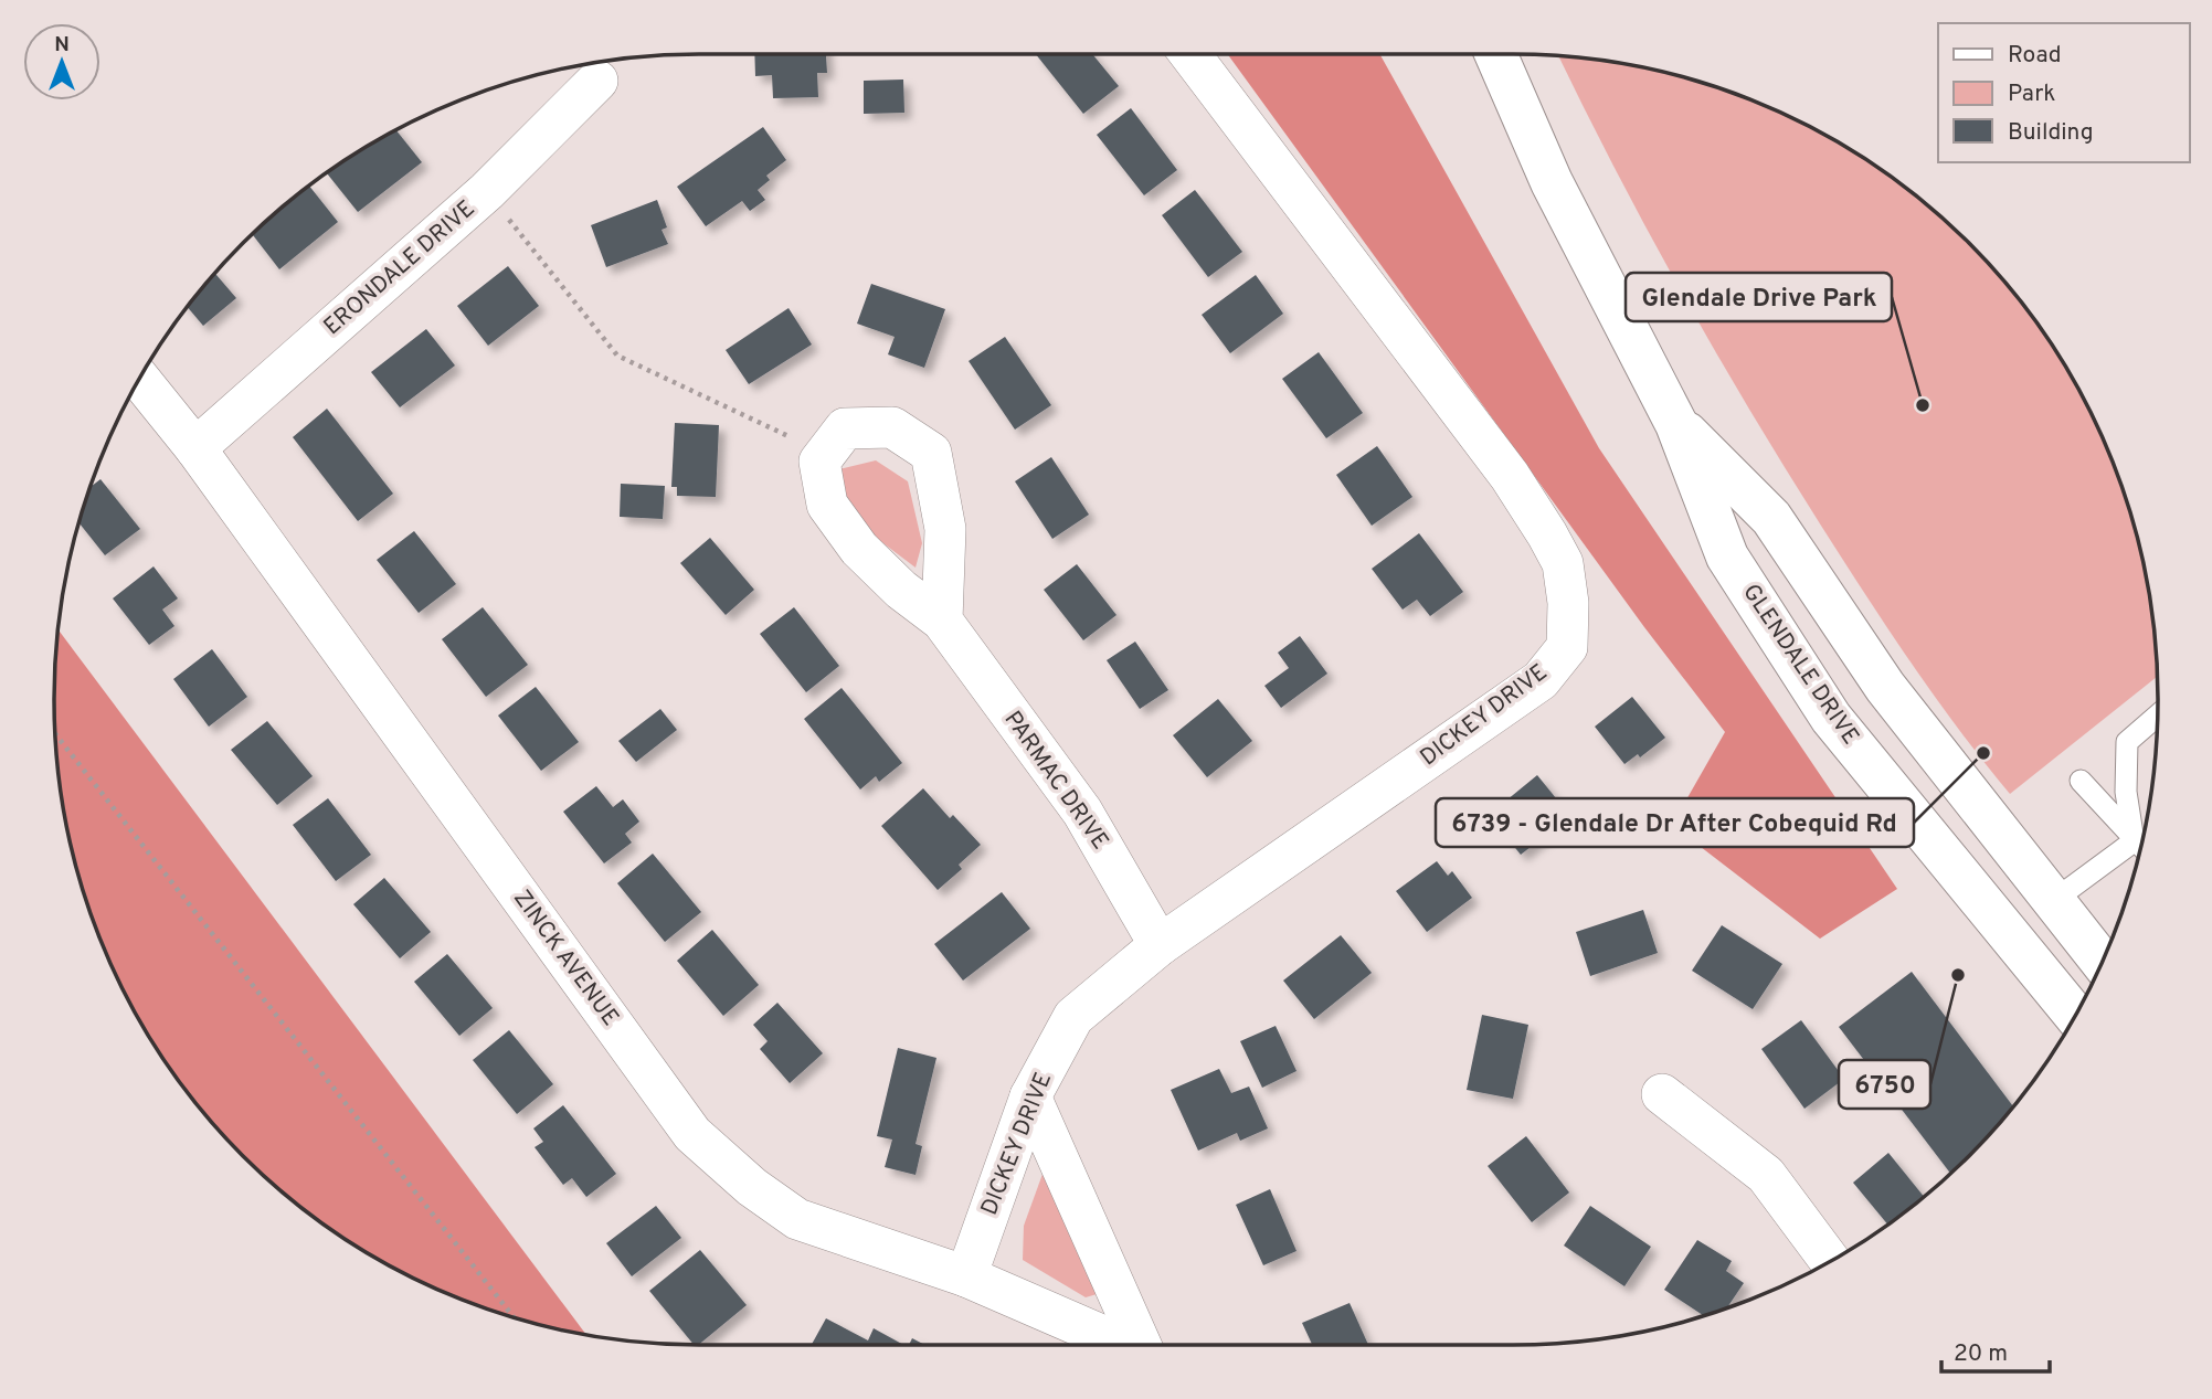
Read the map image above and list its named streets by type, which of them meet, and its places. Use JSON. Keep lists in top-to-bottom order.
{
  "streets": {
    "main road": ["GLENDALE DRIVE"],
    "street": [
      "ERONDALE DRIVE",
      "DICKEY DRIVE",
      "PARMAC DRIVE",
      "ZINCK AVENUE"
    ]
  },
  "crossings": [
    ["ERONDALE DRIVE", "ZINCK AVENUE"],
    ["DICKEY DRIVE", "PARMAC DRIVE"],
    ["DICKEY DRIVE", "ZINCK AVENUE"]
  ],
  "places": ["Glendale Drive Park", "6739 - Glendale Dr After Cobequid Rd", "6750"],
  "legend": ["Road", "Park", "Building"],
  "scale_bar": "20 m",
  "north": "top"
}
